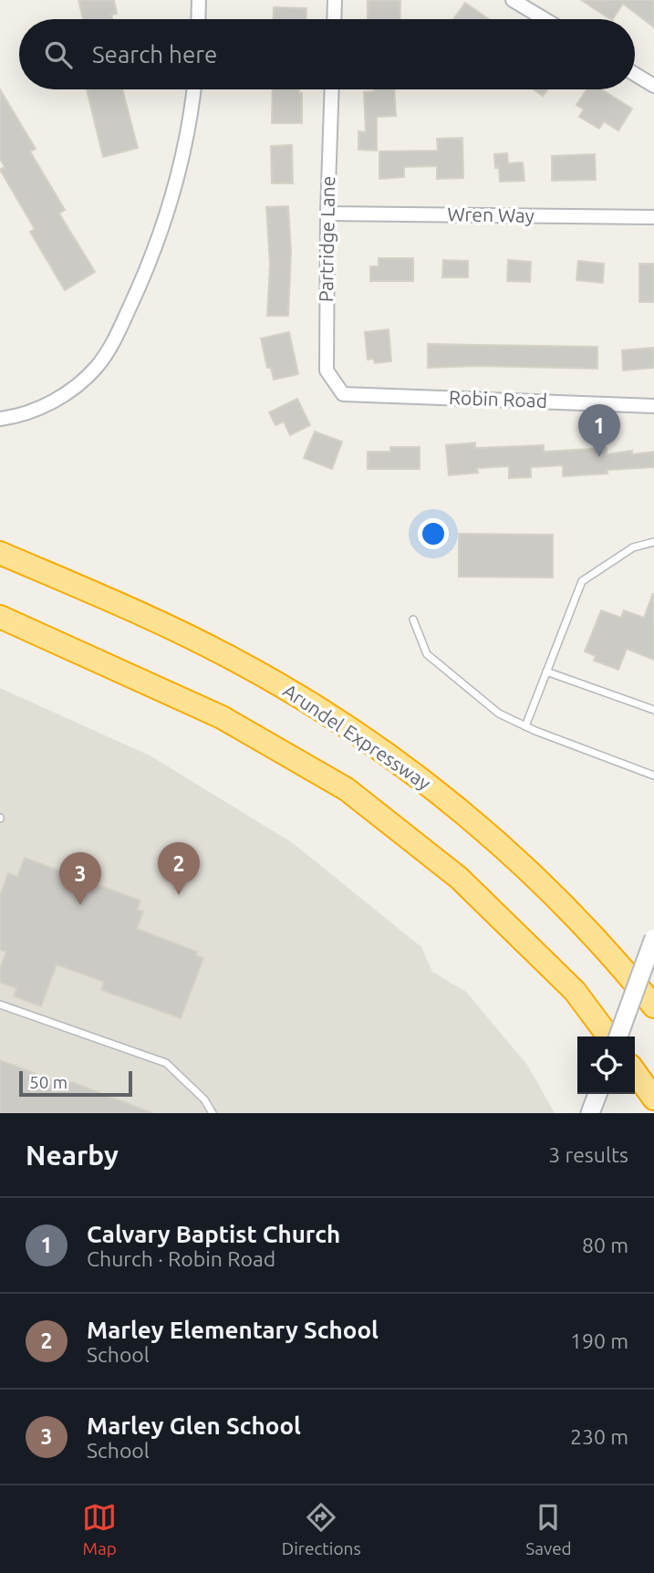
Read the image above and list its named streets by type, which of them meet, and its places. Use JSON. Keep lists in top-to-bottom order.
{
  "streets": {
    "highway": ["Arundel Expressway"],
    "street": ["Wren Way", "Partridge Lane", "Robin Road"]
  },
  "crossings": [
    ["Wren Way", "Partridge Lane"],
    ["Partridge Lane", "Robin Road"]
  ],
  "scale_bar": "50 m",
  "page": {
    "search": "Search here",
    "pins": ["1", "2", "3"],
    "scale": "50 m",
    "heading": ["Nearby", "3 results"],
    "list": [
      {
        "mark": "1",
        "name": "Calvary Baptist Church",
        "note": "Church · Robin Road",
        "value": "80 m"
      },
      {
        "mark": "2",
        "name": "Marley Elementary School",
        "note": "School",
        "value": "190 m"
      },
      {
        "mark": "3",
        "name": "Marley Glen School",
        "note": "School",
        "value": "230 m"
      }
    ],
    "nav": ["Map", "Directions", "Saved"]
  }
}
